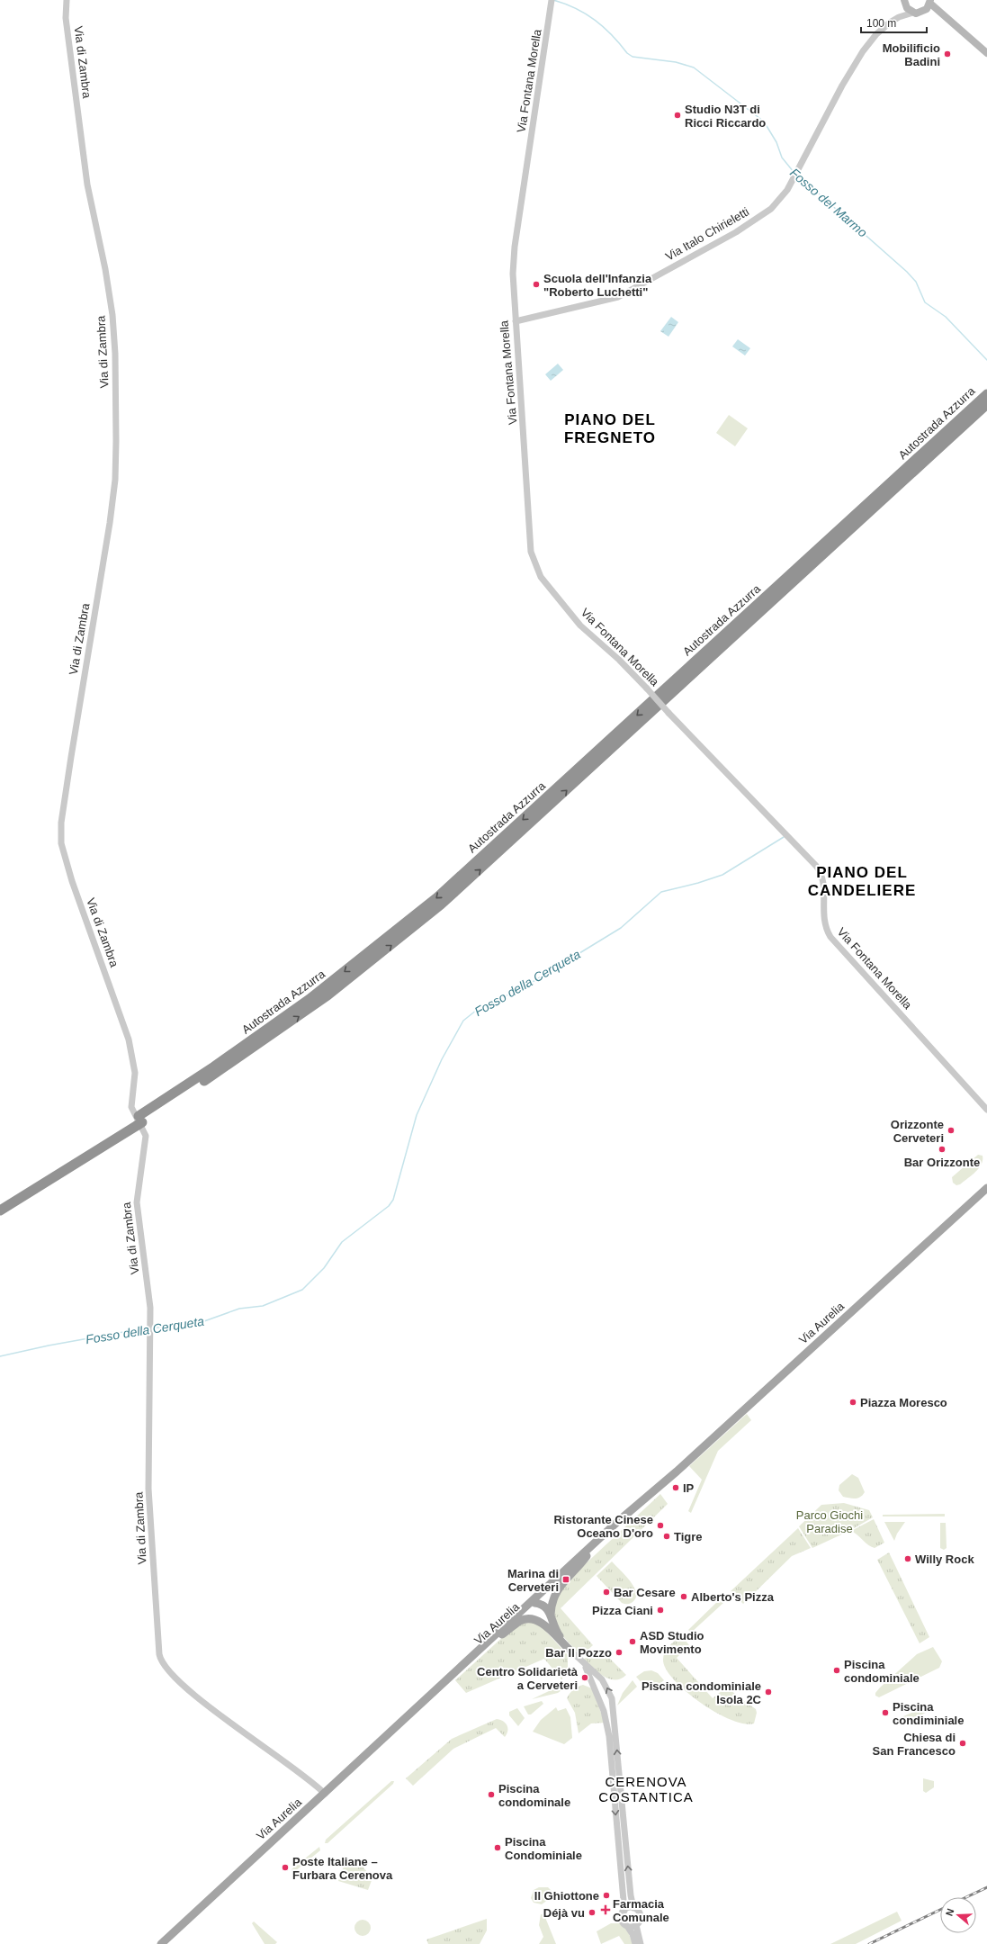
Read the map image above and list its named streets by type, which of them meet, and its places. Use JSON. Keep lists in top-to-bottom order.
{
  "streets": {
    "highway": ["Autostrada Azzurra"],
    "main road": ["Via Aurelia"],
    "street": ["Via di Zambra", "Via Fontana Morella", "Via Italo Chirieletti"]
  },
  "crossings": [
    ["Via di Zambra", "Via Aurelia"],
    ["Via Fontana Morella", "Via Italo Chirieletti"]
  ],
  "districts": ["PIANO DEL FREGNETO", "PIANO DEL CANDELIERE", "CERENOVA COSTANTICA"],
  "water": ["Fosso del Marmo", "Fosso della Cerqueta"],
  "parks": ["Parco Giochi Paradise"],
  "places": {
    "other": [
      "Mobilificio Badini",
      "Studio N3T di Ricci Riccardo",
      "Scuola dell'Infanzia \"Roberto Luchetti\"",
      "Orizzonte Cerveteri",
      "Bar Orizzonte",
      "Piazza Moresco",
      "IP",
      "Ristorante Cinese Oceano D'oro",
      "Tigre",
      "Willy Rock",
      "Bar Cesare",
      "Alberto's Pizza",
      "Pizza Ciani",
      "ASD Studio Movimento",
      "Bar Il Pozzo",
      "Piscina condominiale",
      "Centro Solidarietà a Cerveteri",
      "Piscina condominiale Isola 2C",
      "Piscina condiminiale",
      "Chiesa di San Francesco",
      "Piscina condominale",
      "Piscina Condominiale",
      "Poste Italiane – Furbara Cerenova",
      "Il Ghiottone",
      "Déjà vu"
    ],
    "transit": ["Marina di Cerveteri"],
    "health": ["Farmacia Comunale"]
  },
  "scale_bar": "100 m",
  "north": "left"
}
